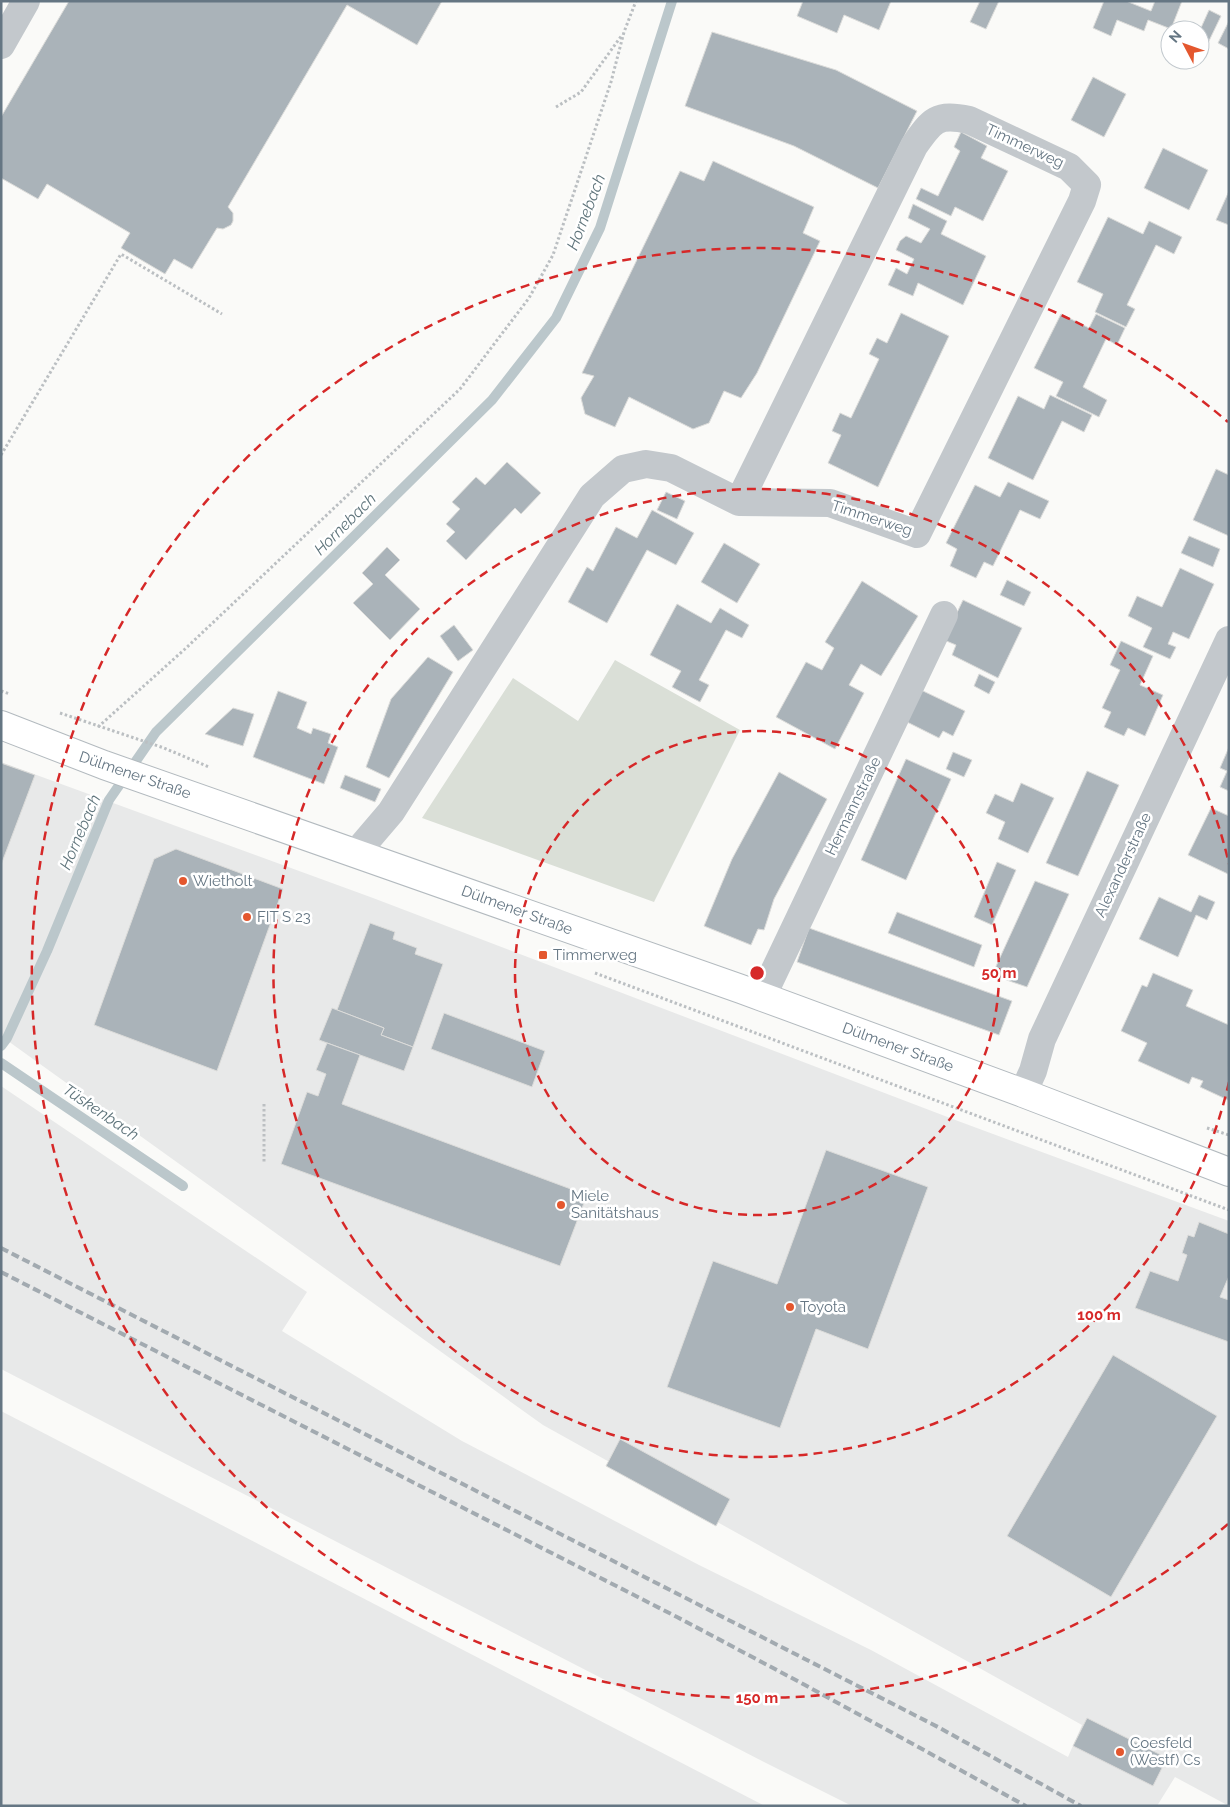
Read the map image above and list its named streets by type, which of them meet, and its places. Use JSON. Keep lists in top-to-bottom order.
{
  "streets": {
    "street": [
      "Timmerweg",
      "Dülmener Straße",
      "Hermannstraße",
      "Alexanderstraße"
    ]
  },
  "crossings": [
    ["Timmerweg", "Dülmener Straße"],
    ["Dülmener Straße", "Hermannstraße"],
    ["Dülmener Straße", "Alexanderstraße"]
  ],
  "water": ["Hornebach", "Tüskenbach"],
  "places": {
    "other": [
      "Wietholt",
      "FIT S 23",
      "Miele Sanitätshaus",
      "Toyota",
      "Coesfeld (Westf) Cs"
    ],
    "transit": ["Timmerweg"]
  },
  "north": "top left",
  "rings": ["50 m", "100 m", "150 m"]
}
